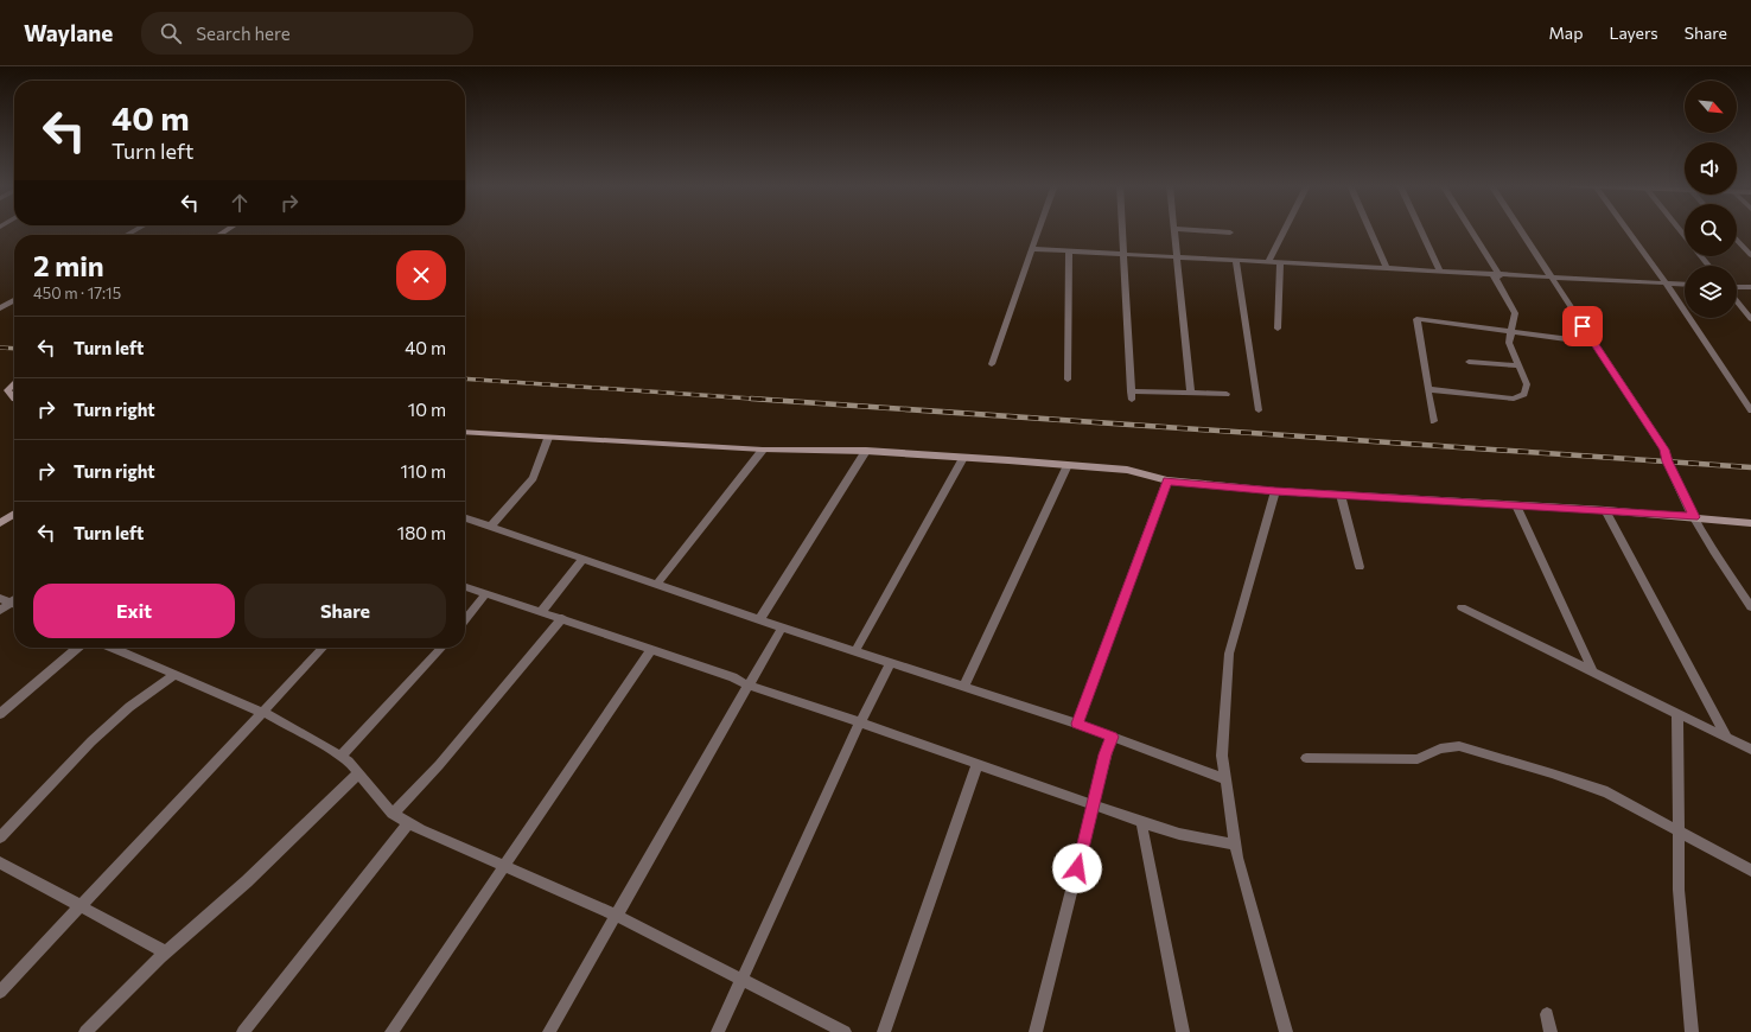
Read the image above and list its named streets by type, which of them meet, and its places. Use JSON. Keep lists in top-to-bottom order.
{
  "north": "bottom right",
  "page": {
    "header": "Waylane",
    "search": "Search here",
    "nav": ["Map", "Layers", "Share"],
    "turn": ["40 m", "Turn left"],
    "heading": ["2 min", "450 m · 17:15"],
    "list": [
      {
        "name": "Turn left",
        "value": "40 m"
      },
      {
        "name": "Turn right",
        "value": "10 m"
      },
      {
        "name": "Turn right",
        "value": "110 m"
      },
      {
        "name": "Turn left",
        "value": "180 m"
      }
    ],
    "buttons": ["Exit", "Share"]
  }
}
